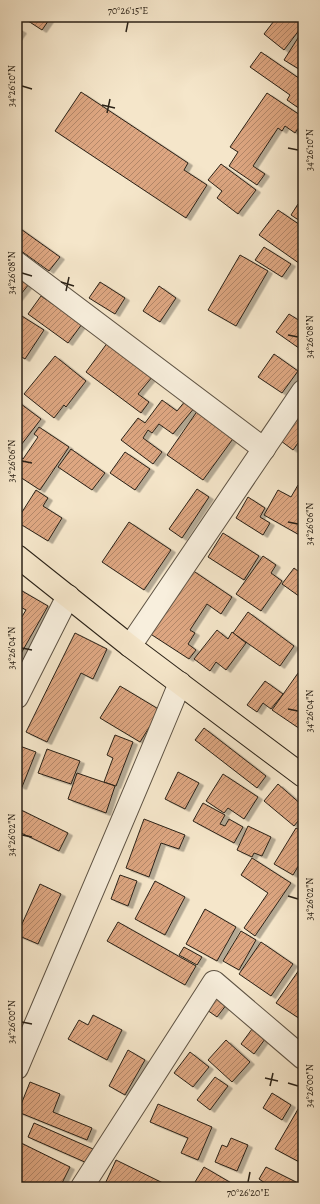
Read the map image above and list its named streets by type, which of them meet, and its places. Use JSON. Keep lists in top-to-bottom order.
{
  "coordinates": [
    "70°26'15\"E",
    "34°26'10\"N",
    "34°26'08\"N",
    "34°26'06\"N",
    "34°26'04\"N",
    "34°26'02\"N",
    "34°26'00\"N",
    "70°26'20\"E"
  ]
}
